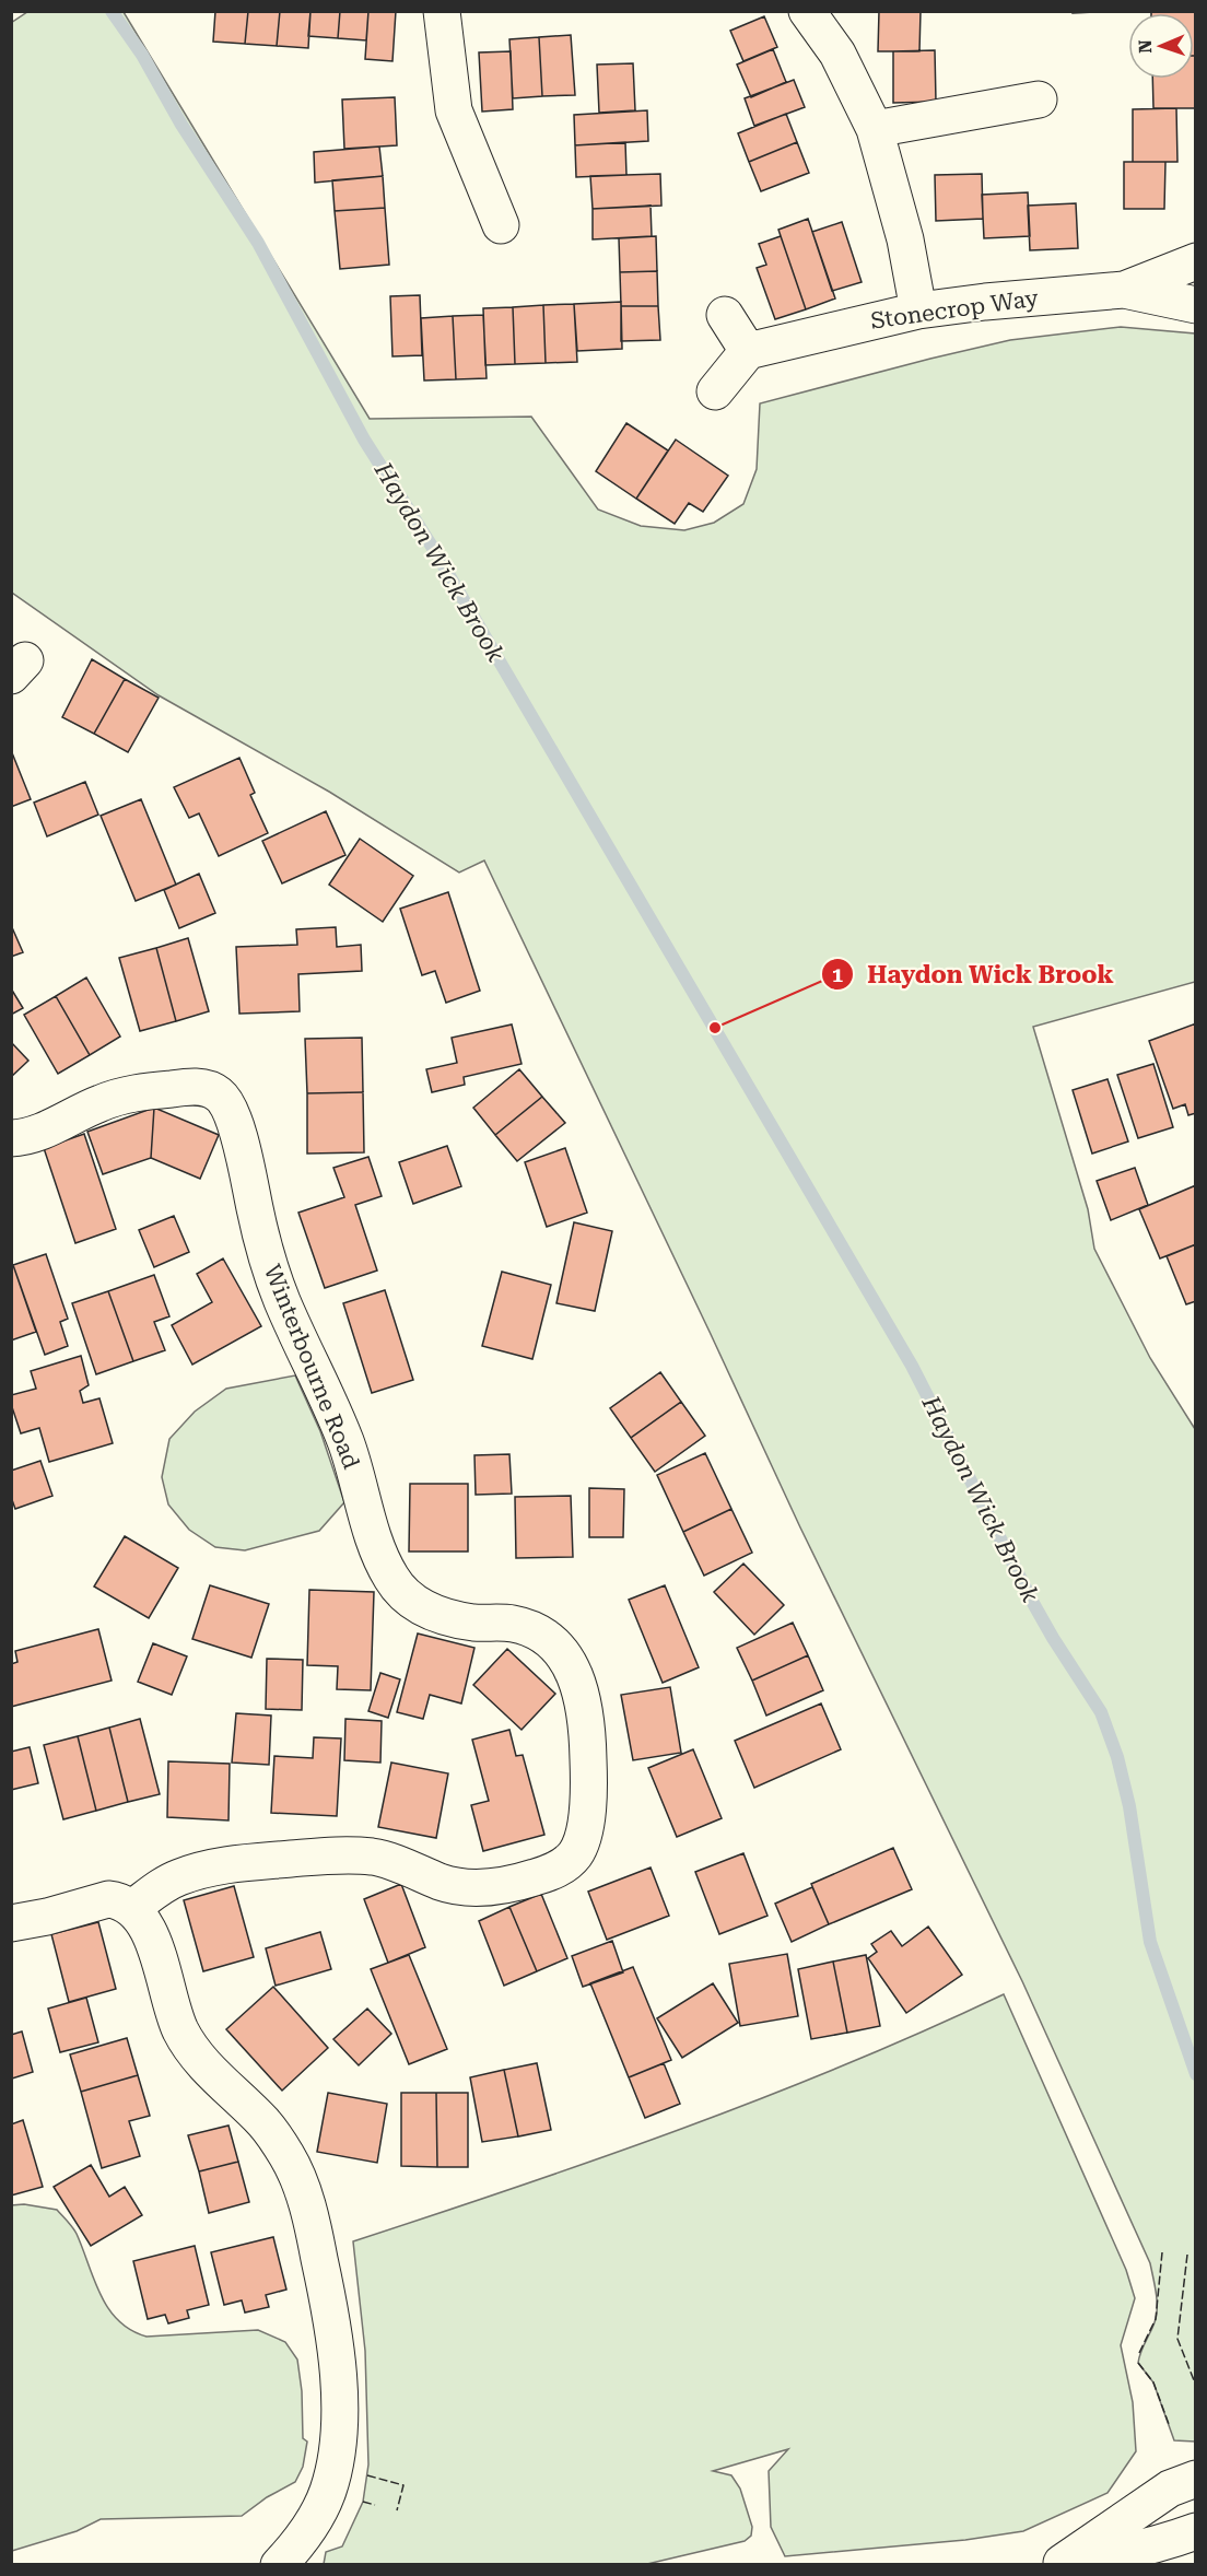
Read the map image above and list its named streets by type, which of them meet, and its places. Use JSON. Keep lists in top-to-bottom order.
{
  "streets": {
    "street": ["Stonecrop Way", "Winterbourne Road"]
  },
  "water": ["Haydon Wick Brook"],
  "places": ["Haydon Wick Brook"],
  "north": "left"
}
